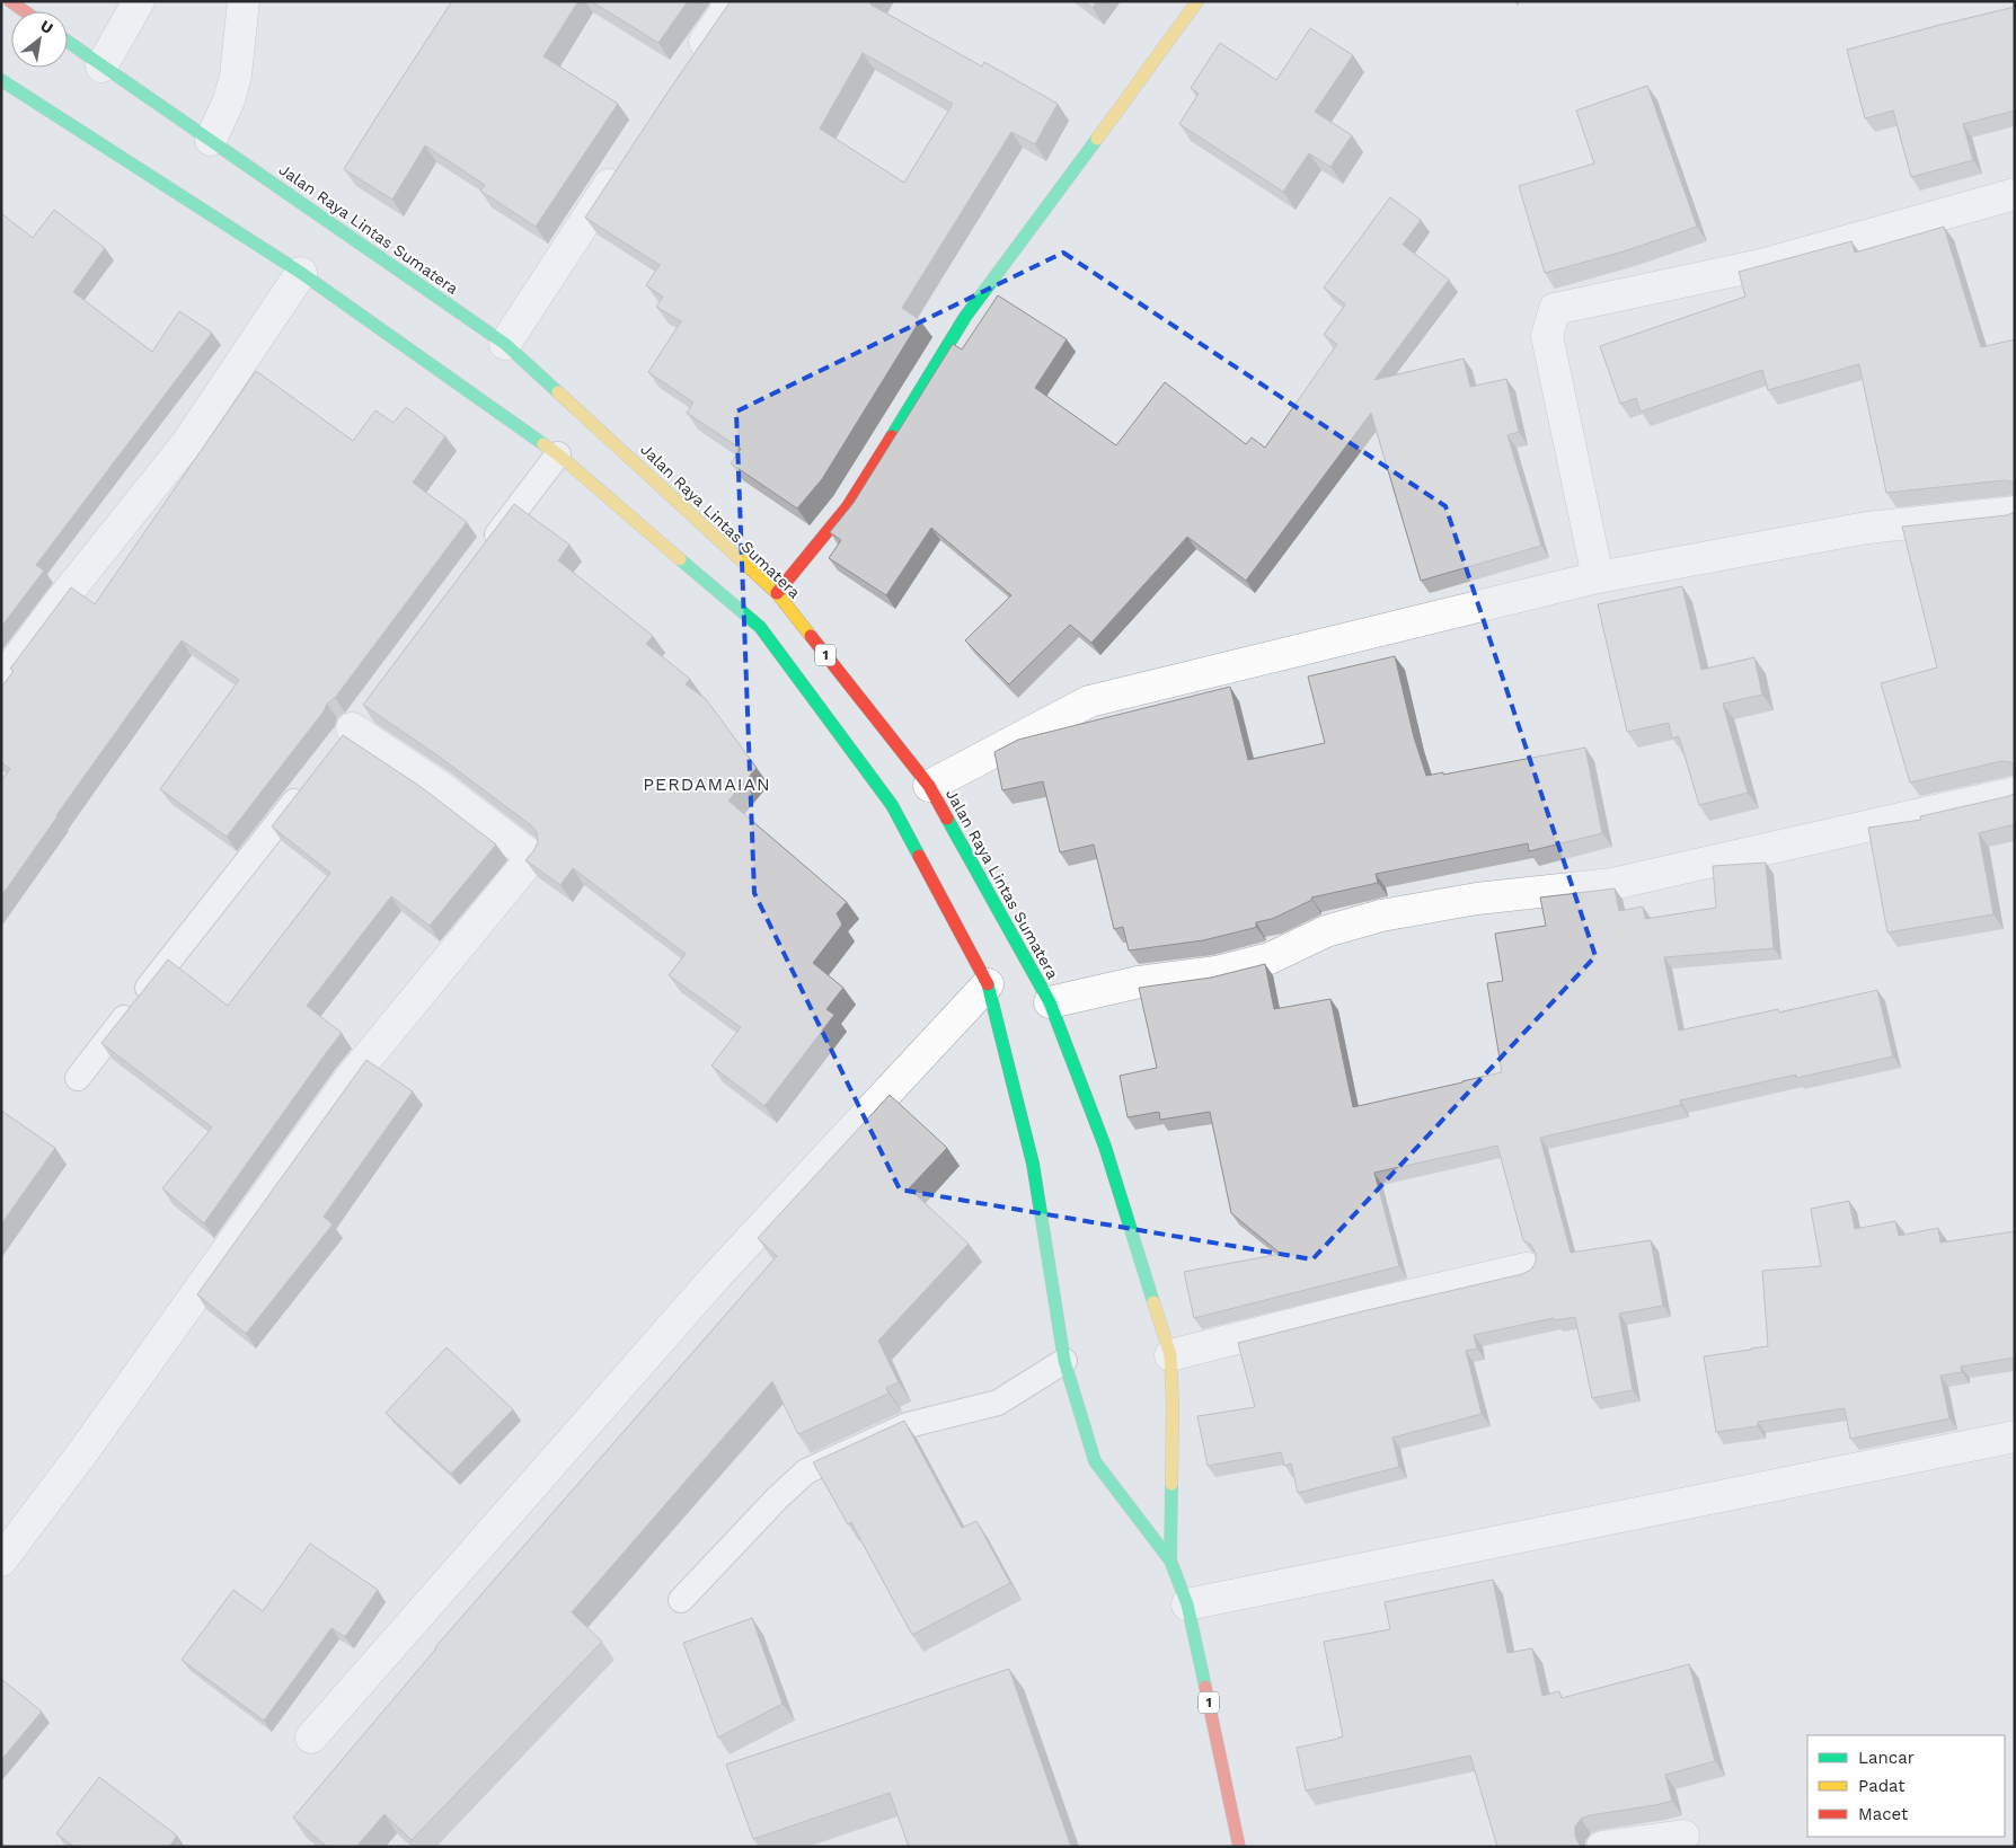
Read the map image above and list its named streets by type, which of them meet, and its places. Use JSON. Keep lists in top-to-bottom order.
{
  "streets": {
    "main road": ["Jalan Raya Lintas Sumatera", "1"]
  },
  "districts": ["PERDAMAIAN"],
  "legend": ["Lancar", "Padat", "Macet"],
  "north": "top right"
}
